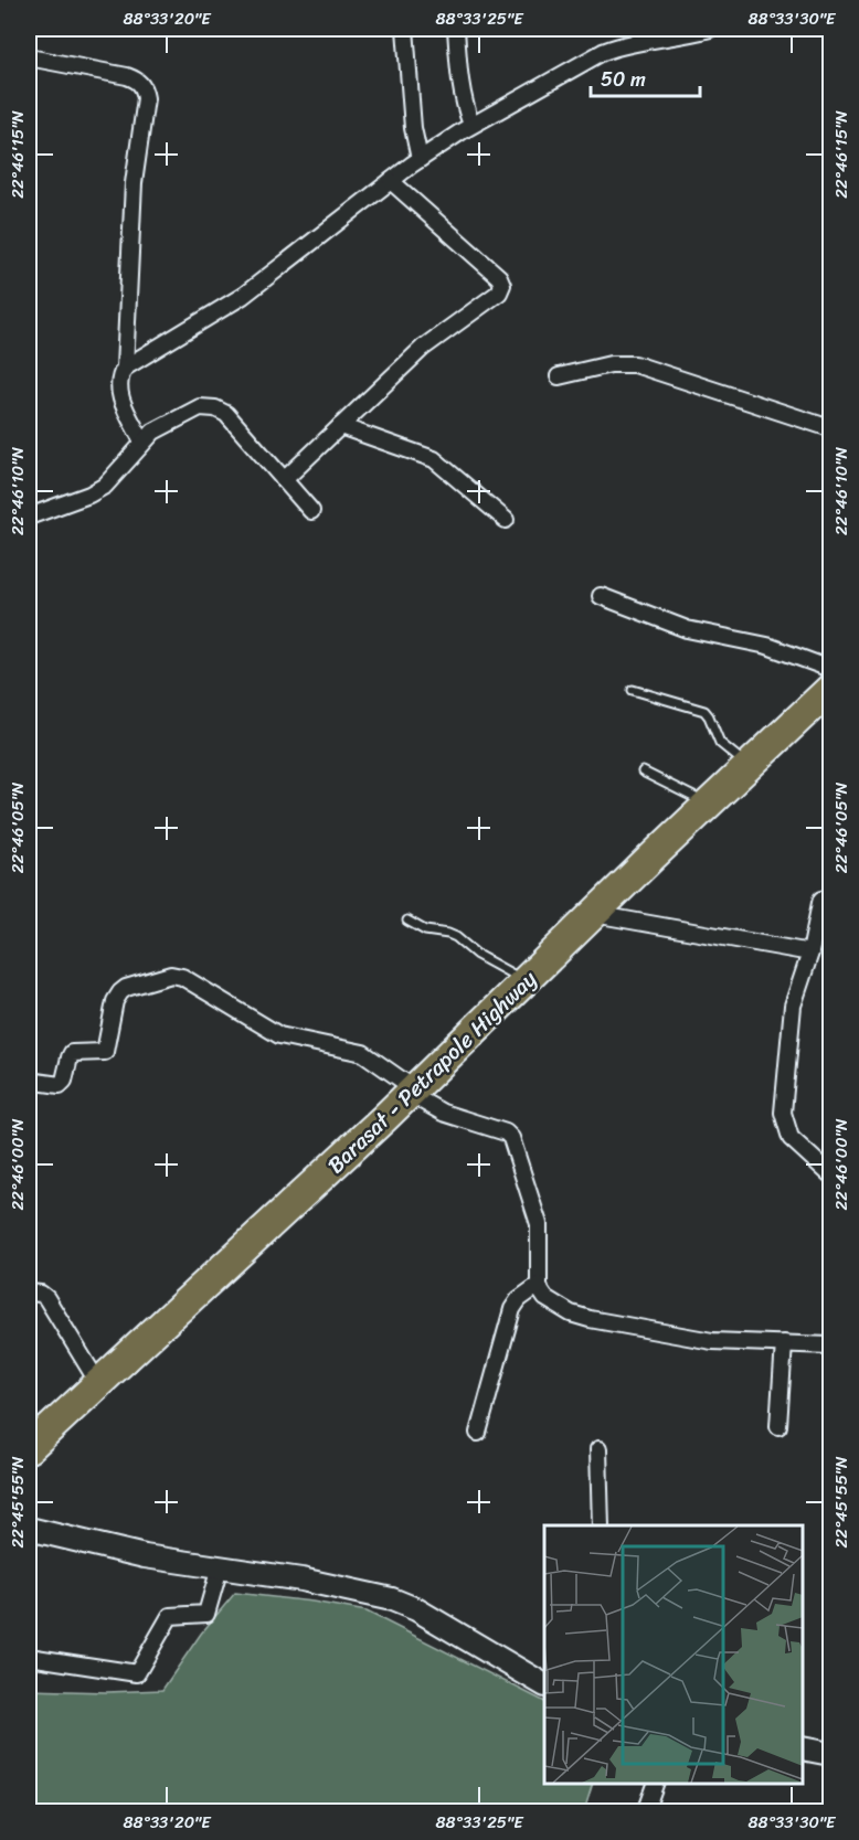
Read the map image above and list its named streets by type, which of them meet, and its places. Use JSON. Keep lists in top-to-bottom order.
{
  "streets": {
    "highway": ["Barasat - Petrapole Highway"]
  },
  "scale_bar": "50 m",
  "coordinates": [
    "88°33'20\"E",
    "88°33'25\"E",
    "88°33'30\"E",
    "22°46'15\"N",
    "22°46'10\"N",
    "22°46'05\"N",
    "22°46'00\"N",
    "22°45'55\"N"
  ]
}
